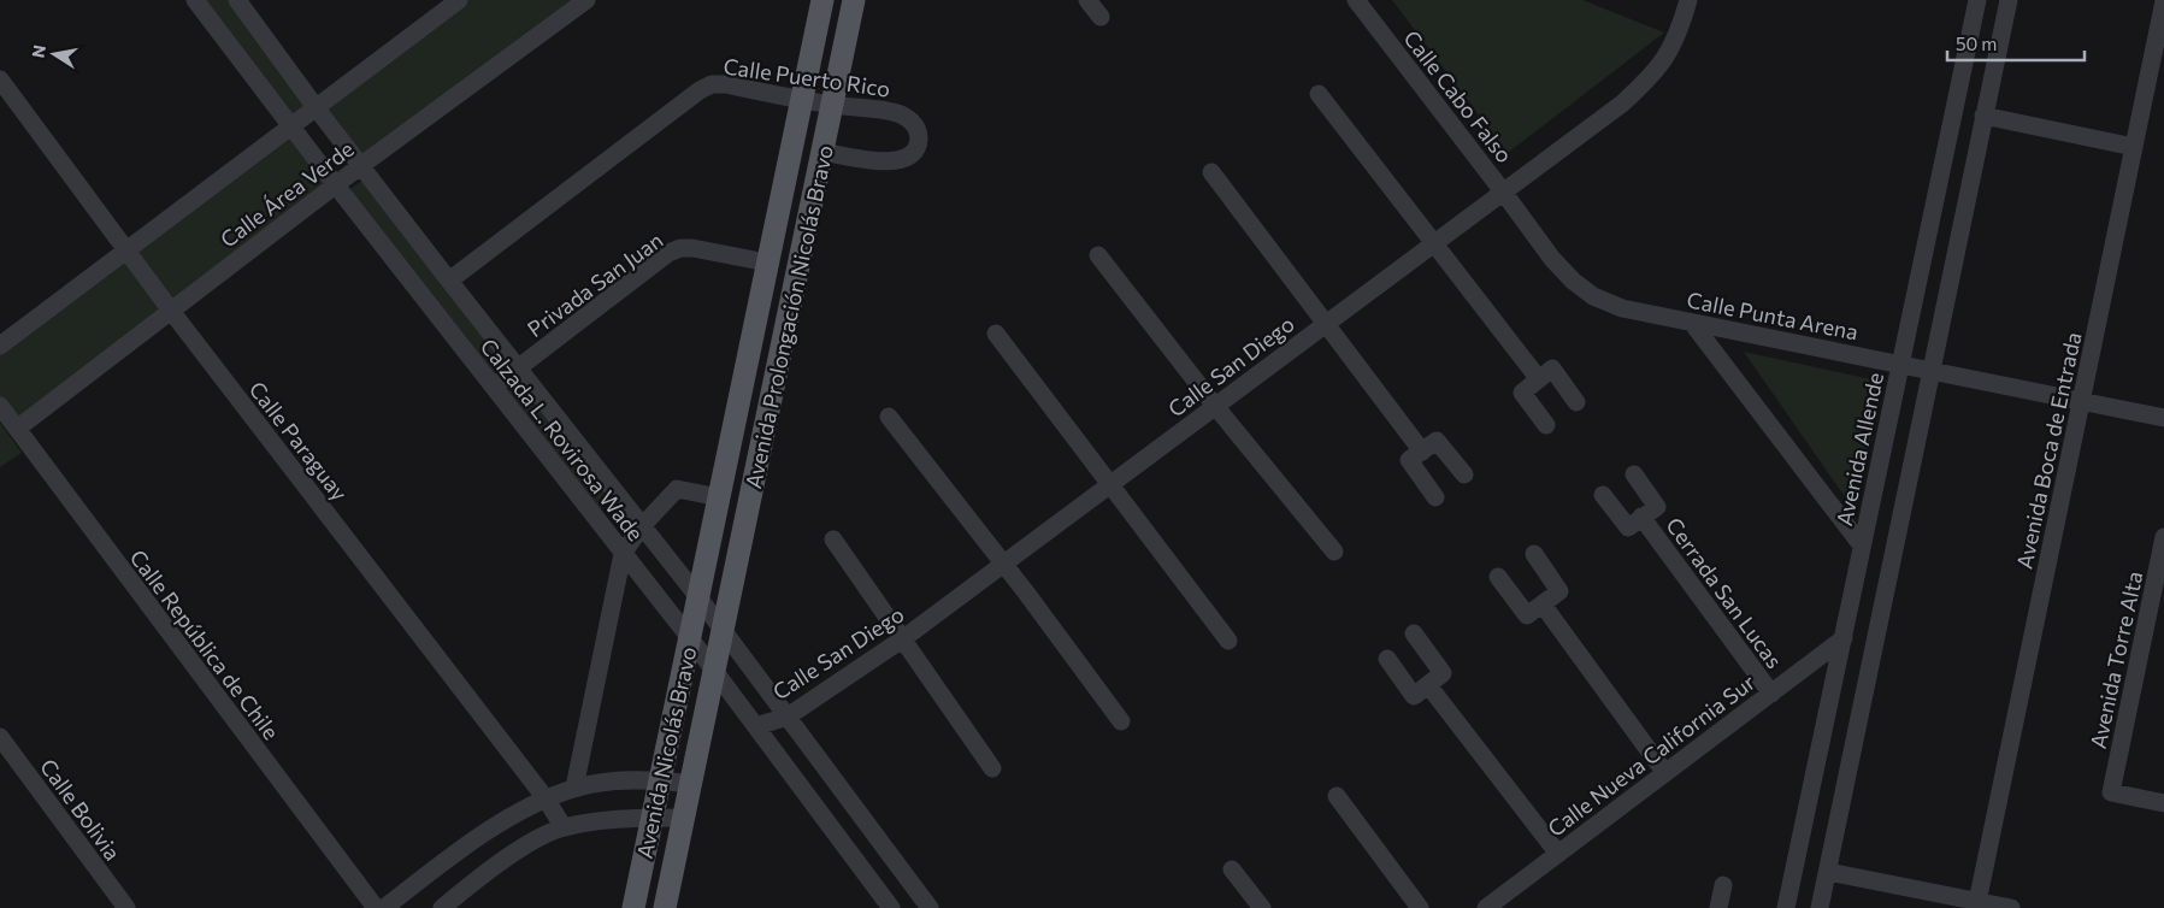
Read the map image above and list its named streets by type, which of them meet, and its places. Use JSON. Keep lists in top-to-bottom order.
{
  "streets": {
    "main road": ["Avenida Prolongación Nicolás Bravo", "Avenida Nicolás Bravo"],
    "street": [
      "Calle Puerto Rico",
      "Calle Cabo Falso",
      "Calle Área Verde",
      "Privada San Juan",
      "Calle Punta Arena",
      "Calle San Diego",
      "Calzada L. Rovirosa Wade",
      "Calle Paraguay",
      "Avenida Allende",
      "Avenida Boca de Entrada",
      "Cerrada San Lucas",
      "Calle República de Chile",
      "Avenida Torre Alta",
      "Calle Nueva California Sur",
      "Calle Bolivia"
    ]
  },
  "crossings": [
    ["Calle Puerto Rico", "Avenida Prolongación Nicolás Bravo"],
    ["Calle Puerto Rico", "Calzada L. Rovirosa Wade"],
    ["Calle Cabo Falso", "Calle Punta Arena"],
    ["Calle Cabo Falso", "Calle San Diego"],
    ["Calle Área Verde", "Calzada L. Rovirosa Wade"],
    ["Calle Área Verde", "Calle Paraguay"],
    ["Calle Área Verde", "Calle República de Chile"],
    ["Privada San Juan", "Avenida Prolongación Nicolás Bravo"],
    ["Privada San Juan", "Calzada L. Rovirosa Wade"],
    ["Calle Punta Arena", "Calle San Diego"],
    ["Calle Punta Arena", "Avenida Allende"],
    ["Calle Punta Arena", "Avenida Boca de Entrada"],
    ["Avenida Prolongación Nicolás Bravo", "Calzada L. Rovirosa Wade"],
    ["Avenida Prolongación Nicolás Bravo", "Avenida Nicolás Bravo"],
    ["Calle San Diego", "Calzada L. Rovirosa Wade"],
    ["Calzada L. Rovirosa Wade", "Avenida Nicolás Bravo"],
    ["Avenida Allende", "Calle Nueva California Sur"],
    ["Cerrada San Lucas", "Calle Nueva California Sur"]
  ],
  "scale_bar": "50 m",
  "north": "left"
}
